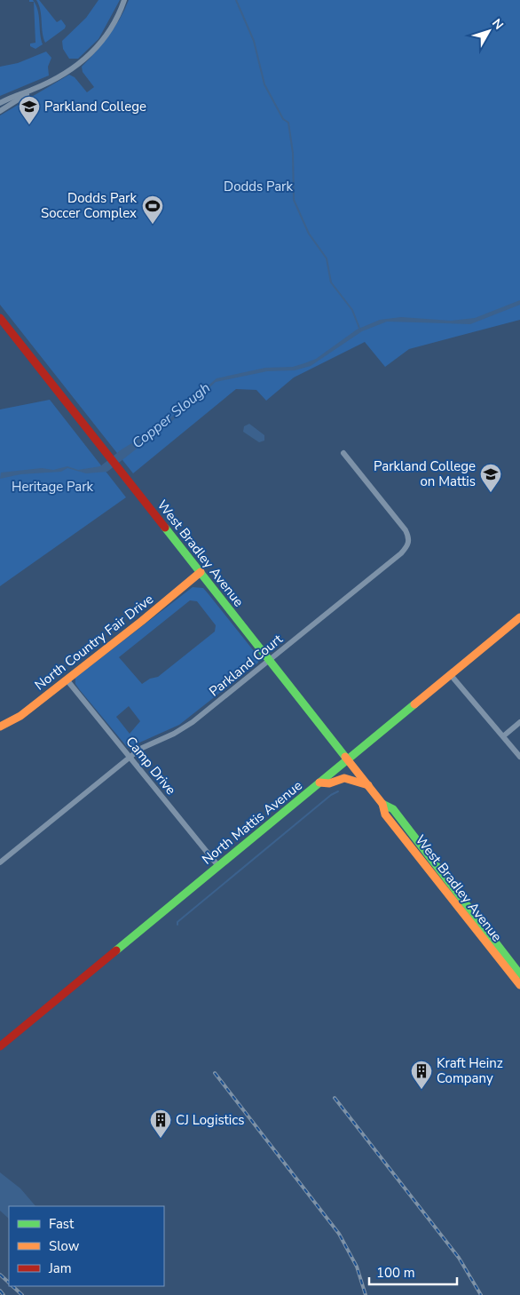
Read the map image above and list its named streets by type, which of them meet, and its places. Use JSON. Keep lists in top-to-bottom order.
{
  "streets": {
    "main road": ["West Bradley Avenue", "North Country Fair Drive", "North Mattis Avenue"],
    "street": ["Parkland Court", "Camp Drive"]
  },
  "crossings": [
    ["West Bradley Avenue", "North Country Fair Drive"],
    ["West Bradley Avenue", "Parkland Court"],
    ["West Bradley Avenue", "North Mattis Avenue"],
    ["North Country Fair Drive", "Camp Drive"],
    ["Parkland Court", "Camp Drive"],
    ["Camp Drive", "North Mattis Avenue"]
  ],
  "water": ["Copper Slough"],
  "parks": ["Dodds Park", "Heritage Park"],
  "places": {
    "school or university": ["Parkland College", "Parkland College on Mattis"],
    "sports": ["Dodds Park Soccer Complex"],
    "building": ["Kraft Heinz Company", "CJ Logistics"]
  },
  "legend": ["Fast", "Slow", "Jam"],
  "scale_bar": "100 m",
  "north": "top right"
}
